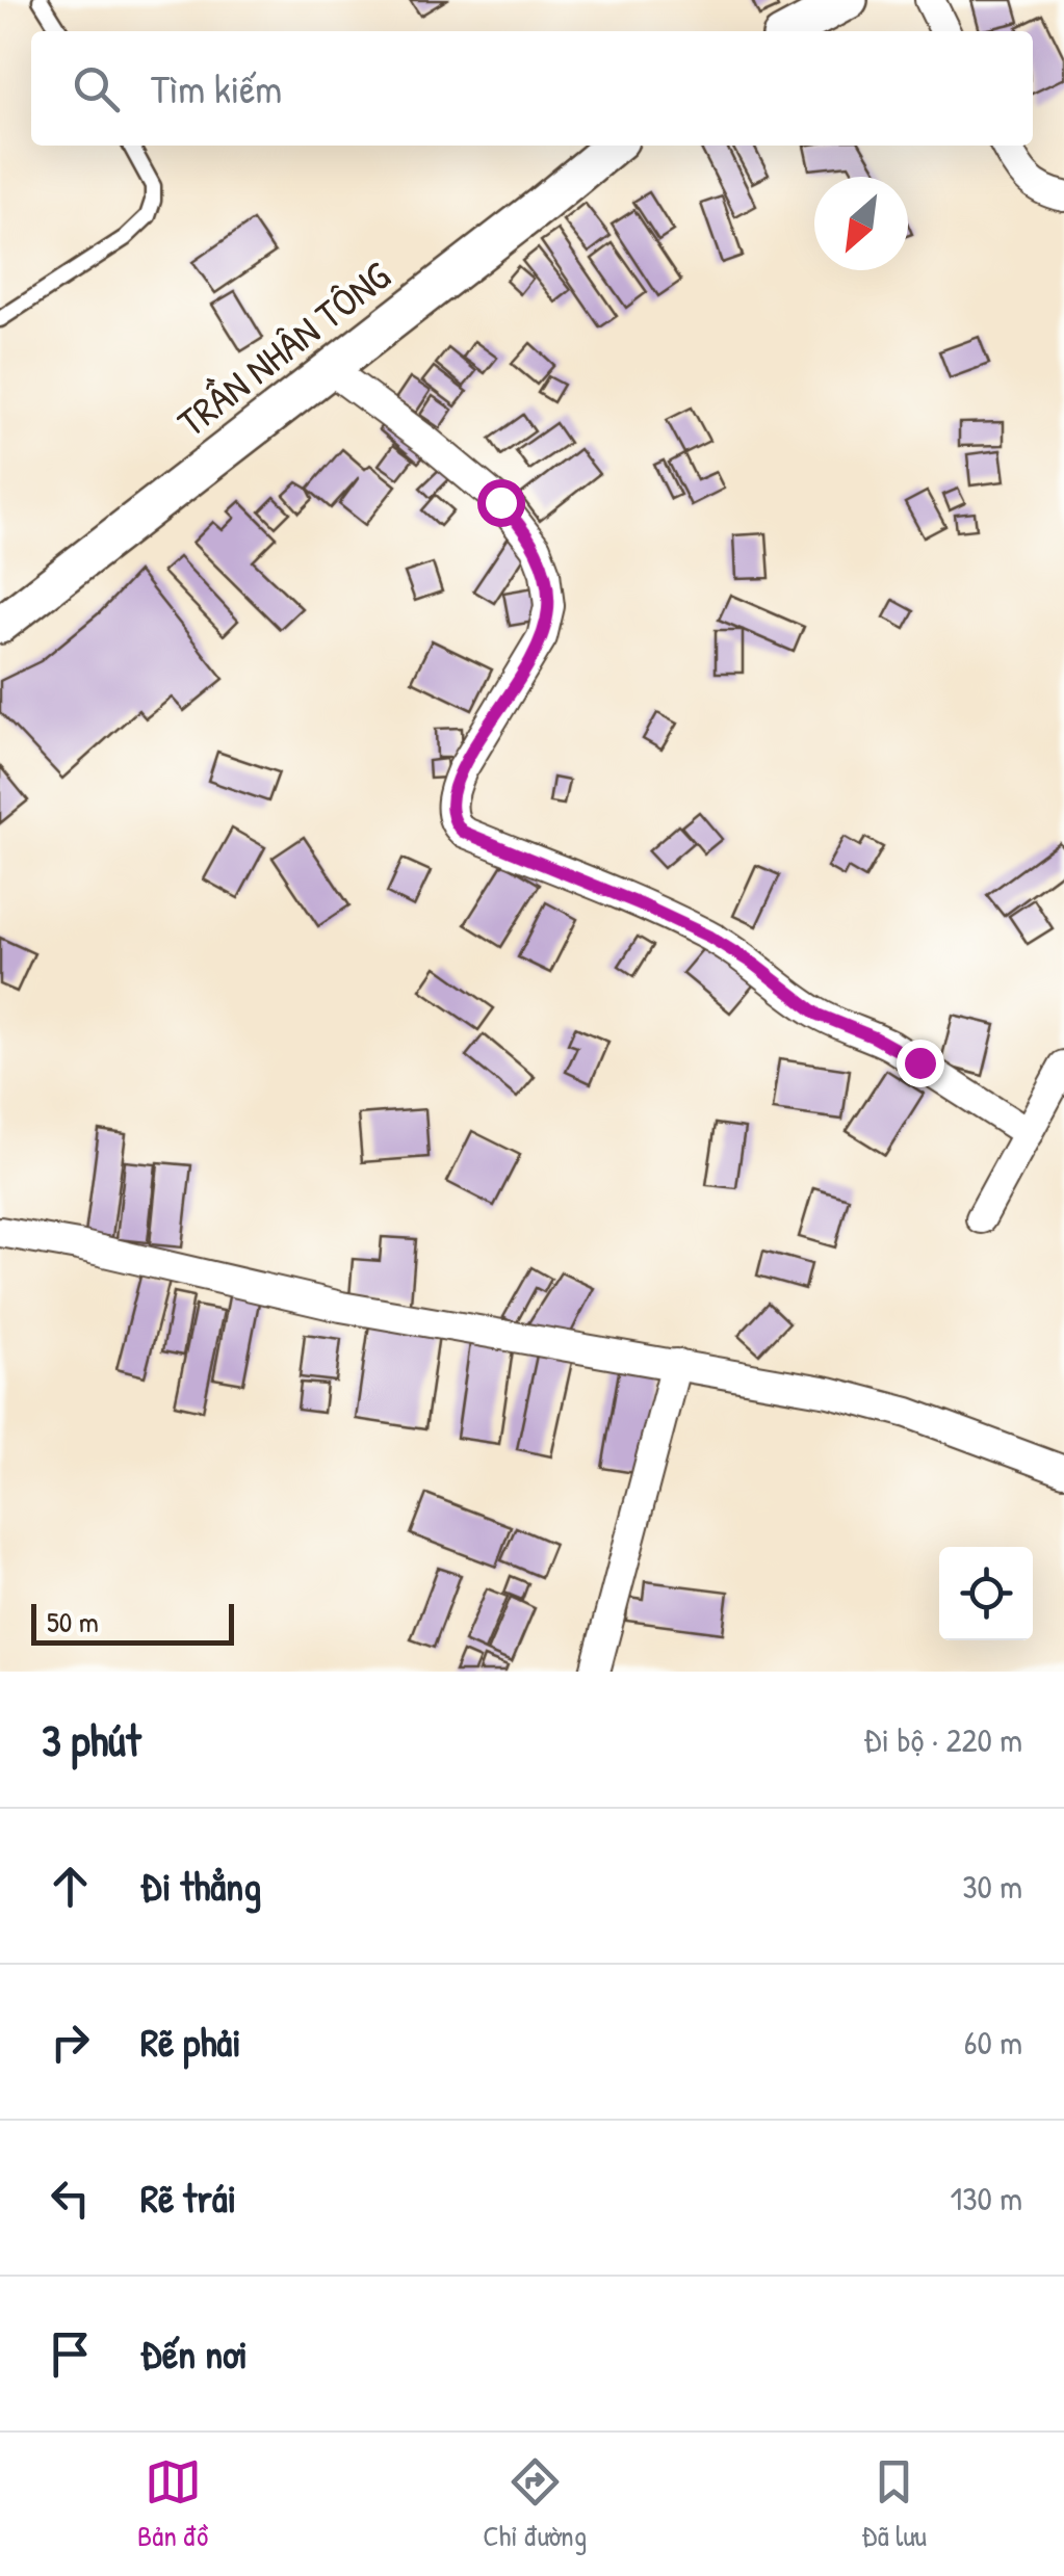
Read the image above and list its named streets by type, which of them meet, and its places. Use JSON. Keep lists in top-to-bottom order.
{
  "streets": {
    "street": ["TRẦN NHÂN TÔNG"]
  },
  "scale_bar": "50 m",
  "north": "bottom left",
  "page": {
    "search": "Tìm kiếm",
    "scale": "50 m",
    "heading": ["3 phút", "Đi bộ · 220 m"],
    "list": [
      ["Đi thẳng", "30 m"],
      ["Rẽ phải", "60 m"],
      ["Rẽ trái", "130 m"],
      "Đến nơi"
    ],
    "nav": ["Bản đồ", "Chỉ đường", "Đã lưu"]
  }
}
